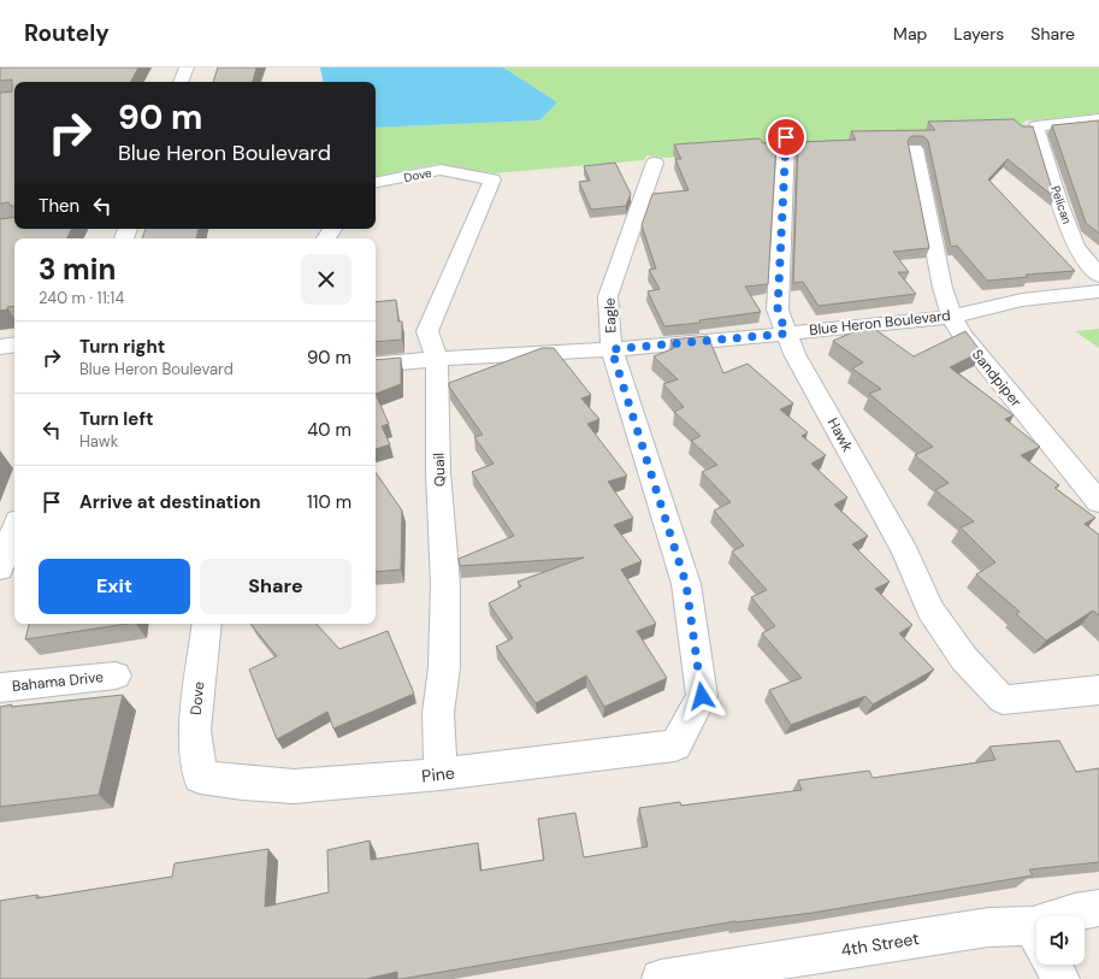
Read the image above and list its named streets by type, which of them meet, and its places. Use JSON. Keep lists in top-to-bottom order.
{
  "streets": {
    "street": [
      "Dove",
      "Pelican",
      "Eagle",
      "Blue Heron Boulevard",
      "Sandpiper",
      "Hawk",
      "Quail",
      "Bahama Drive",
      "Pine",
      "4th Street"
    ]
  },
  "crossings": [
    ["Dove", "Quail"],
    ["Dove", "Pine"],
    ["Eagle", "Blue Heron Boulevard"],
    ["Eagle", "Pine"],
    ["Blue Heron Boulevard", "Sandpiper"],
    ["Blue Heron Boulevard", "Hawk"],
    ["Blue Heron Boulevard", "Quail"],
    ["Quail", "Pine"]
  ],
  "page": {
    "header": "Routely",
    "nav": ["Map", "Layers", "Share"],
    "turn": ["90 m", "Blue Heron Boulevard"],
    "then": "Then",
    "heading": ["3 min", "240 m · 11:14"],
    "list": [
      {
        "name": "Turn right",
        "note": "Blue Heron Boulevard",
        "value": "90 m"
      },
      {
        "name": "Turn left",
        "note": "Hawk",
        "value": "40 m"
      },
      {
        "name": "Arrive at destination",
        "value": "110 m"
      }
    ],
    "buttons": ["Exit", "Share"]
  }
}
